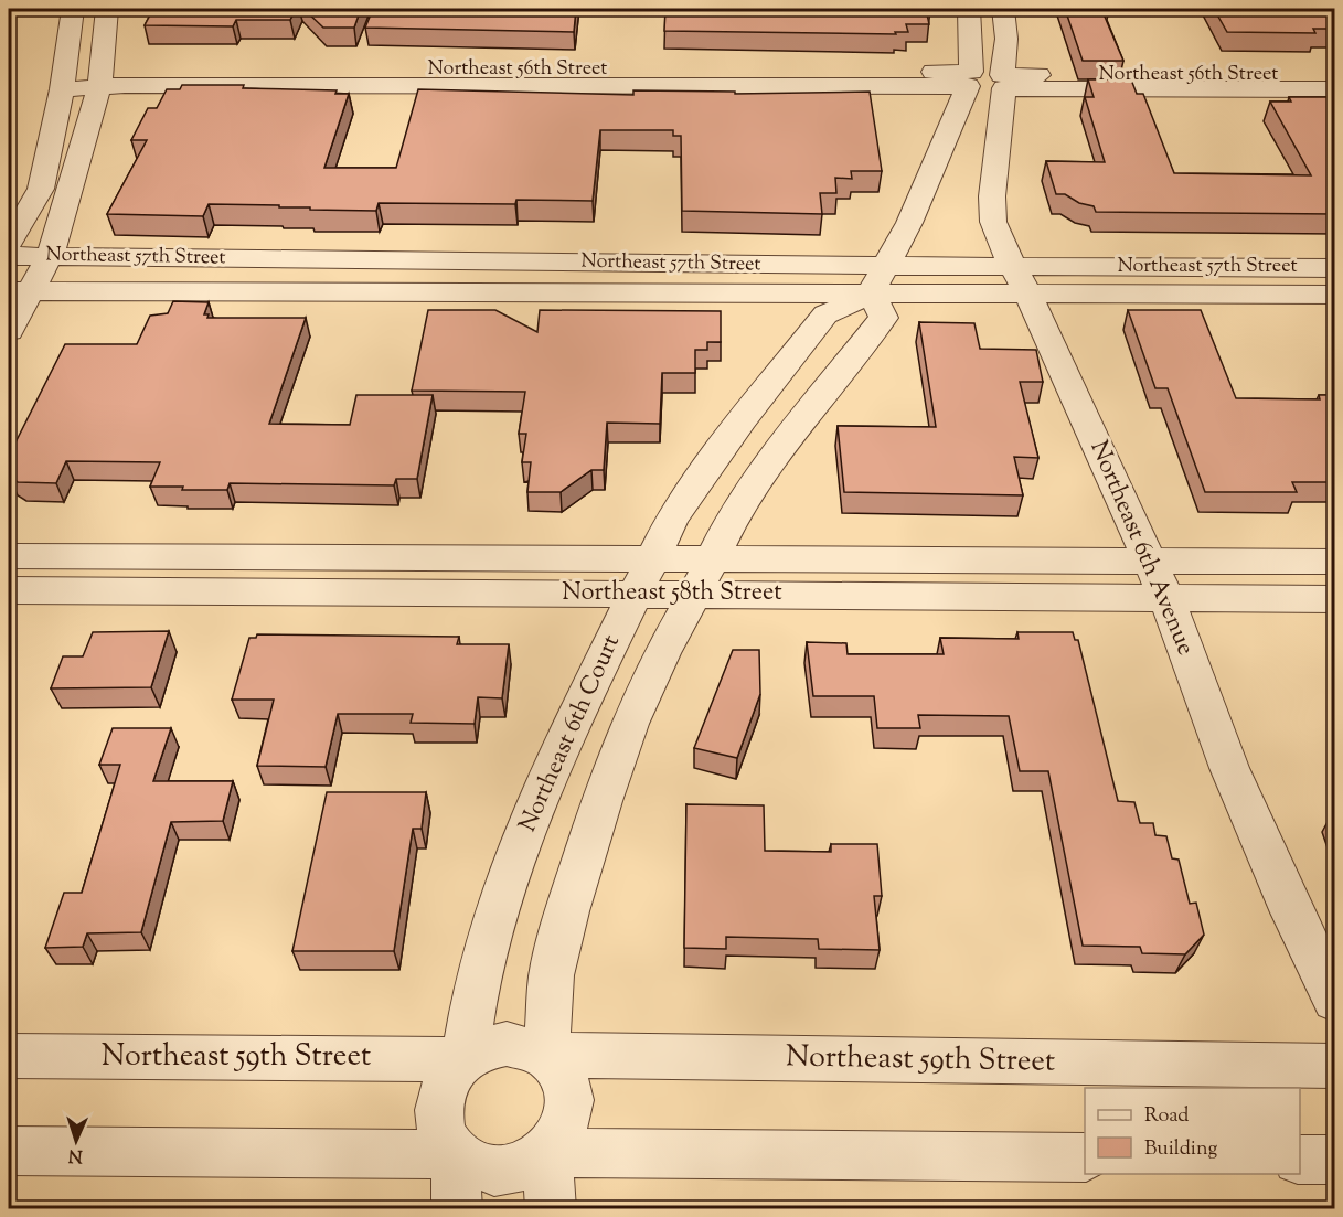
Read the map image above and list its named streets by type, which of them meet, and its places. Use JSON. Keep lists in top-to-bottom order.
{
  "streets": {
    "street": [
      "Northeast 56th Street",
      "Northeast 57th Street",
      "Northeast 6th Avenue",
      "Northeast 58th Street",
      "Northeast 6th Court",
      "Northeast 59th Street"
    ]
  },
  "crossings": [
    ["Northeast 56th Street", "Northeast 6th Avenue"],
    ["Northeast 57th Street", "Northeast 6th Avenue"],
    ["Northeast 57th Street", "Northeast 6th Court"],
    ["Northeast 6th Avenue", "Northeast 58th Street"],
    ["Northeast 58th Street", "Northeast 6th Court"],
    ["Northeast 6th Court", "Northeast 59th Street"]
  ],
  "legend": ["Road", "Building"],
  "north": "bottom"
}
